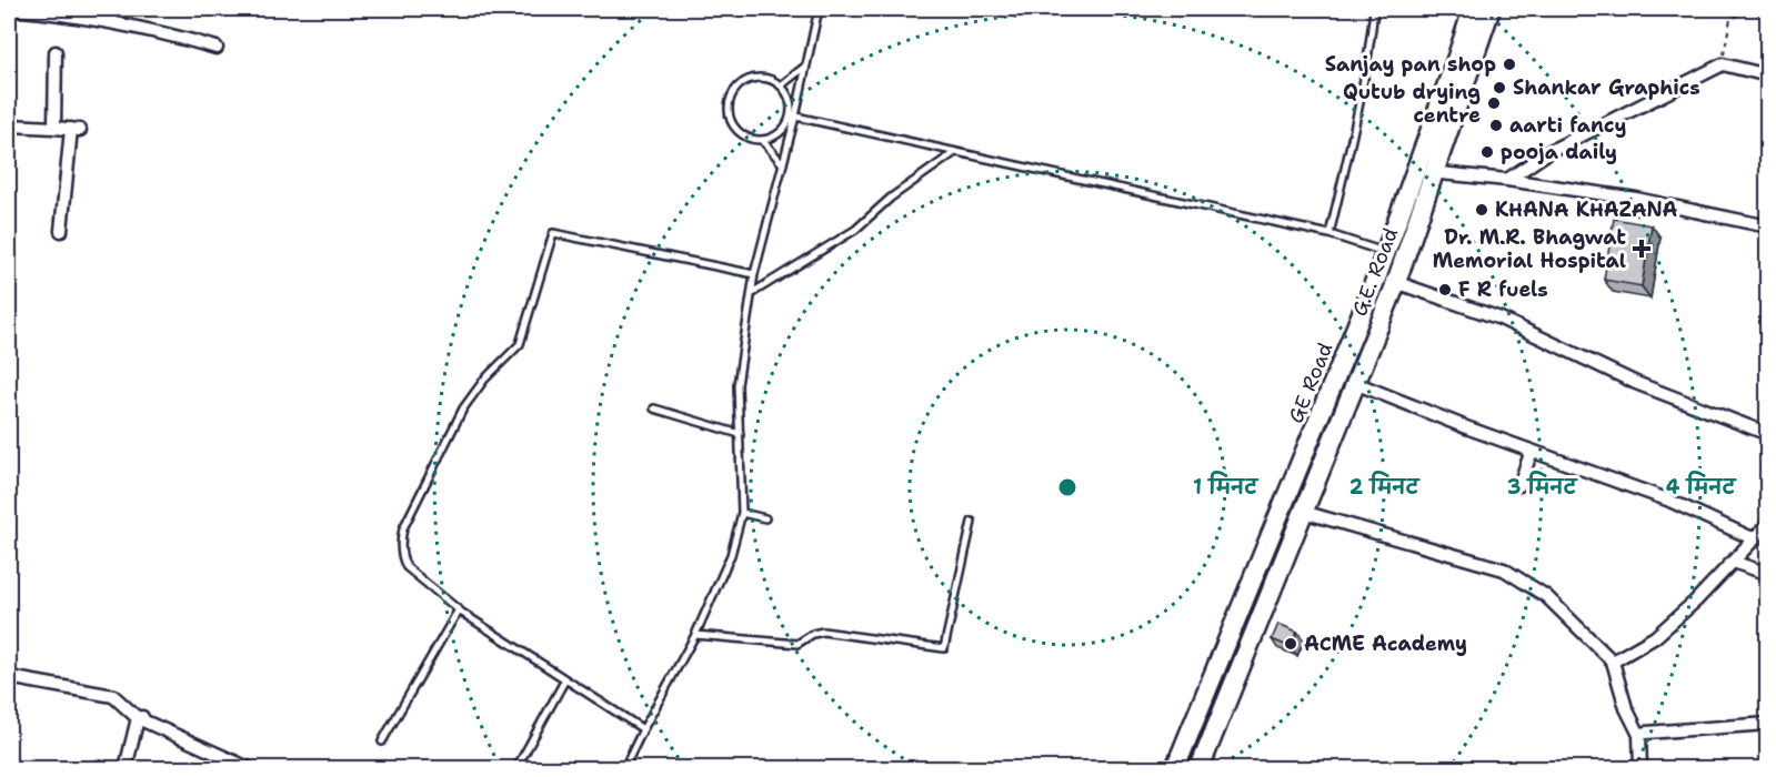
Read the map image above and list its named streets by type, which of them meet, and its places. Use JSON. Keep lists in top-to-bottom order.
{
  "streets": {
    "main road": ["G.E. Road", "GE Road"]
  },
  "places": {
    "other": [
      "Sanjay pan shop",
      "Shankar Graphics",
      "Qutub drying centre",
      "aarti fancy",
      "pooja daily",
      "KHANA KHAZANA",
      "F R fuels",
      "ACME Academy"
    ],
    "health": ["Dr. M.R. Bhagwat Memorial Hospital"]
  },
  "rings": [
    "1 मिनट",
    "2 मिनट",
    "3 मिनट",
    "4 मिनट"
  ]
}
